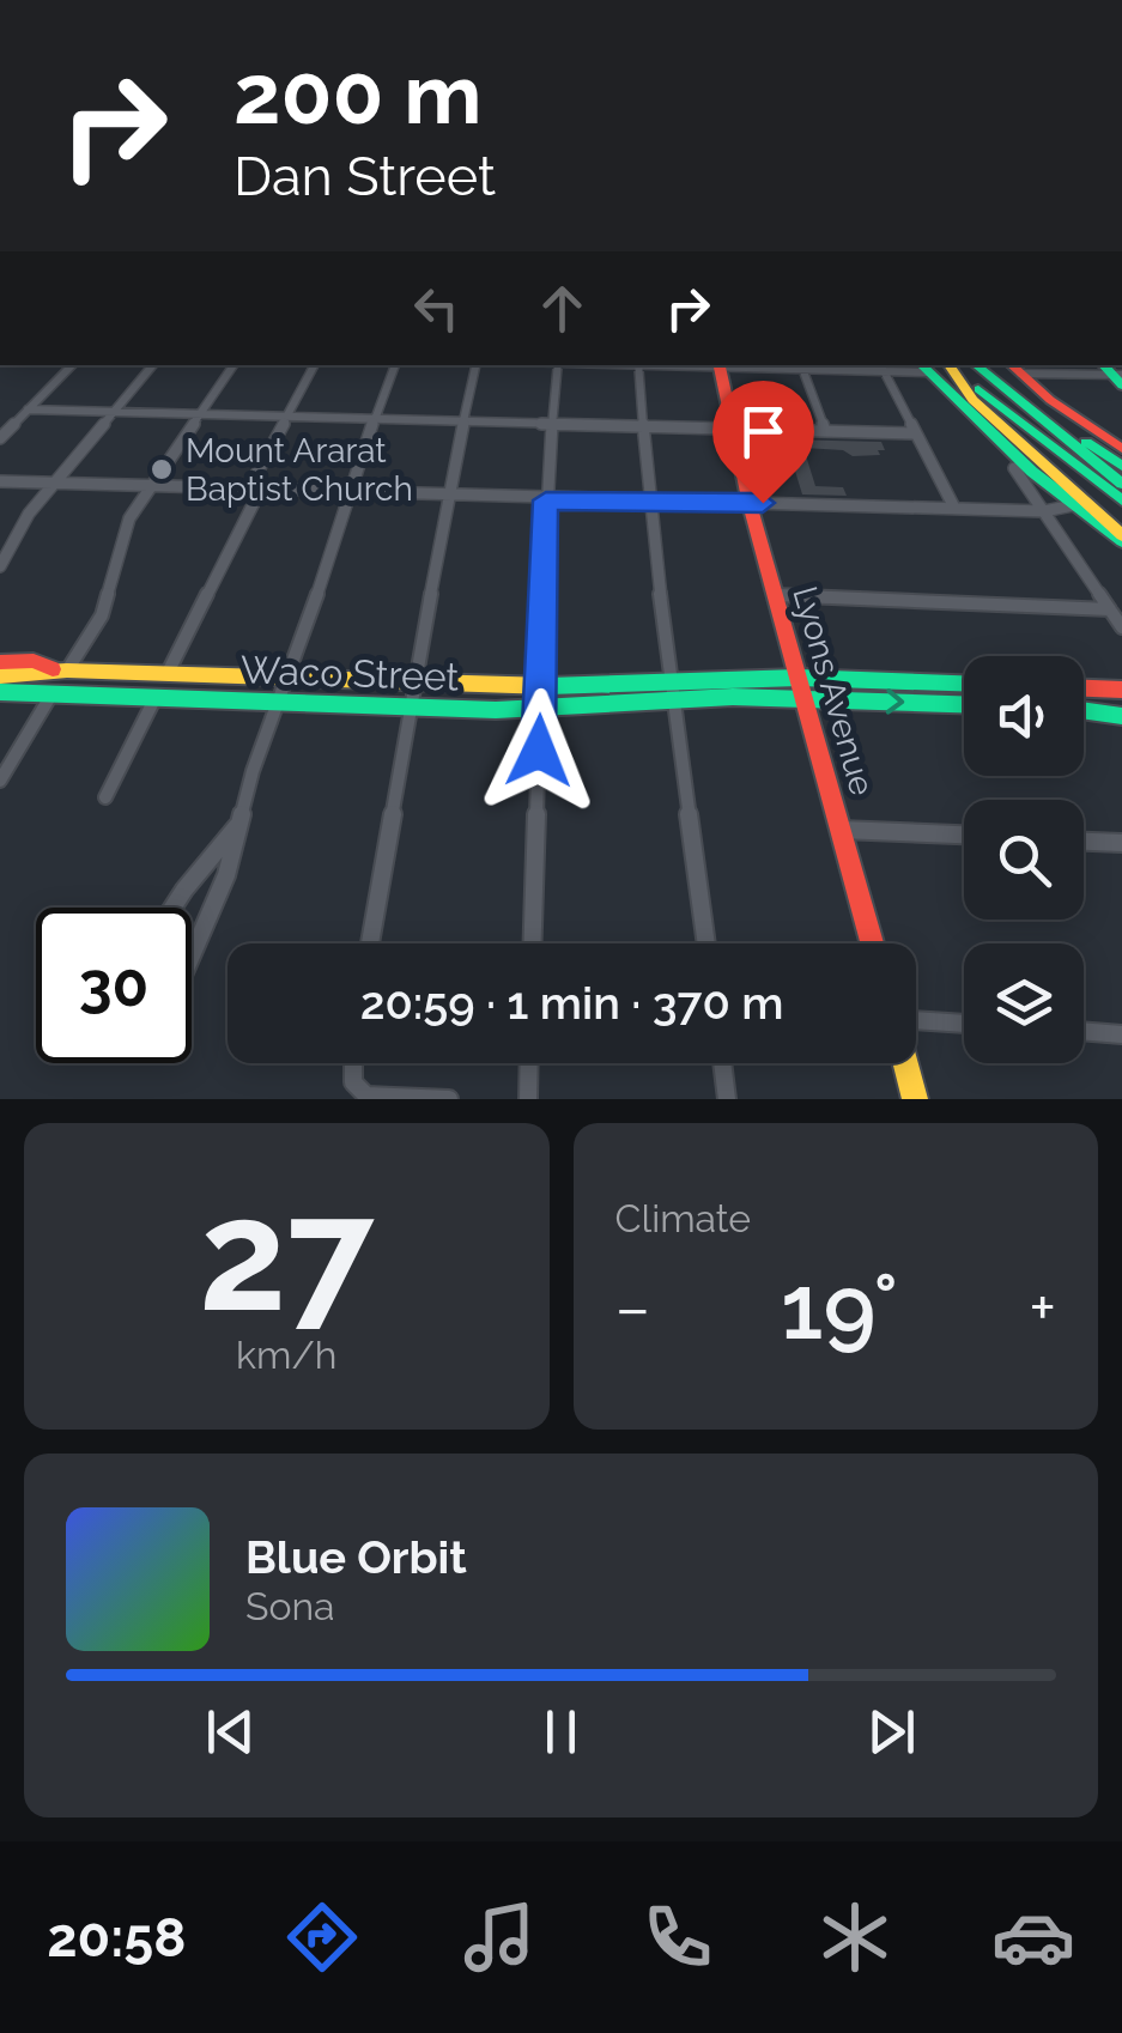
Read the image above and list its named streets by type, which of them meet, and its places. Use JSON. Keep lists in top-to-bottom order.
{
  "streets": {
    "main road": ["Waco Street", "Lyons Avenue"]
  },
  "crossings": [
    ["Waco Street", "Lyons Avenue"]
  ],
  "places": ["Mount Ararat Baptist Church"],
  "page": {
    "turn": ["200 m", "Dan Street"],
    "limit": "30",
    "trip": "20:59 · 1 min · 370 m",
    "tile": [
      ["27", "km/h"],
      "Climate"
    ],
    "heat": ["−", "19°", "+"],
    "song": ["Blue Orbit", "Sona"],
    "tabs": "20:58"
  }
}
